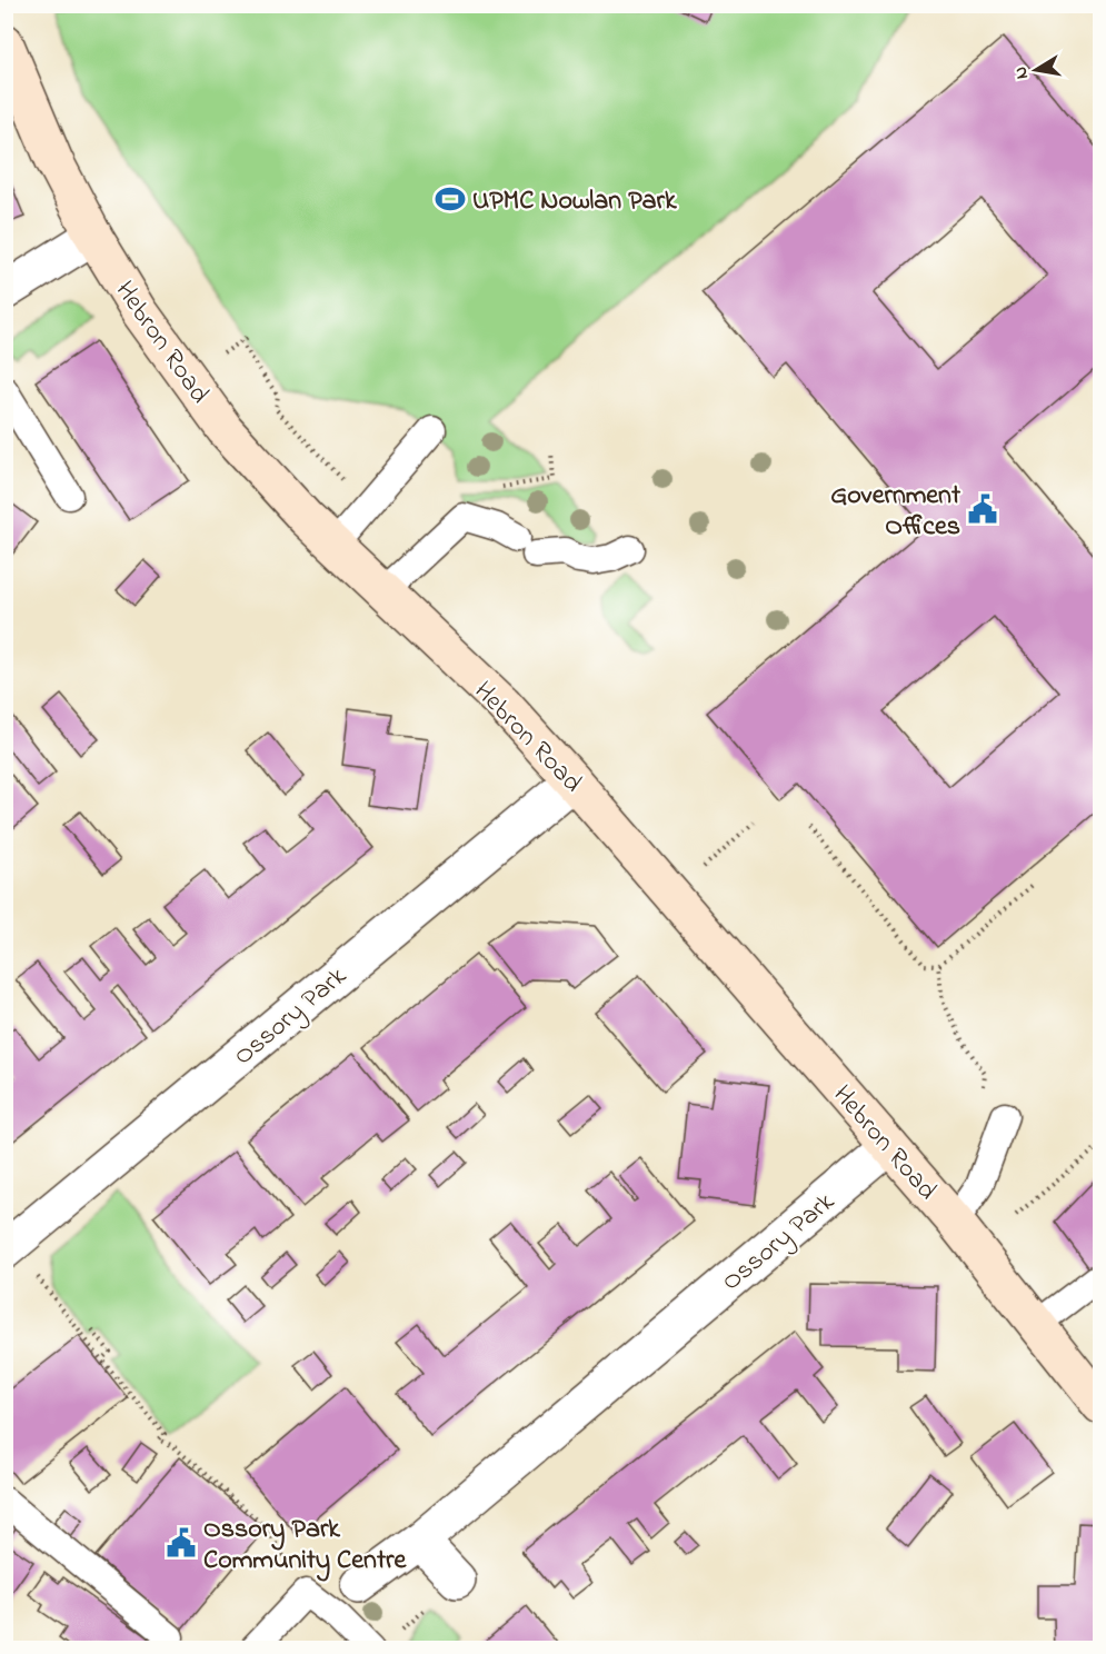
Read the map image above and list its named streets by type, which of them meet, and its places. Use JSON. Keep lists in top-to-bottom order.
{
  "streets": {
    "street": ["Hebron Road", "Ossory Park"]
  },
  "crossings": [
    ["Hebron Road", "Ossory Park"]
  ],
  "places": {
    "sports": ["UPMC Nowlan Park"],
    "public building": ["Government Offices", "Ossory Park Community Centre"]
  },
  "north": "left"
}
